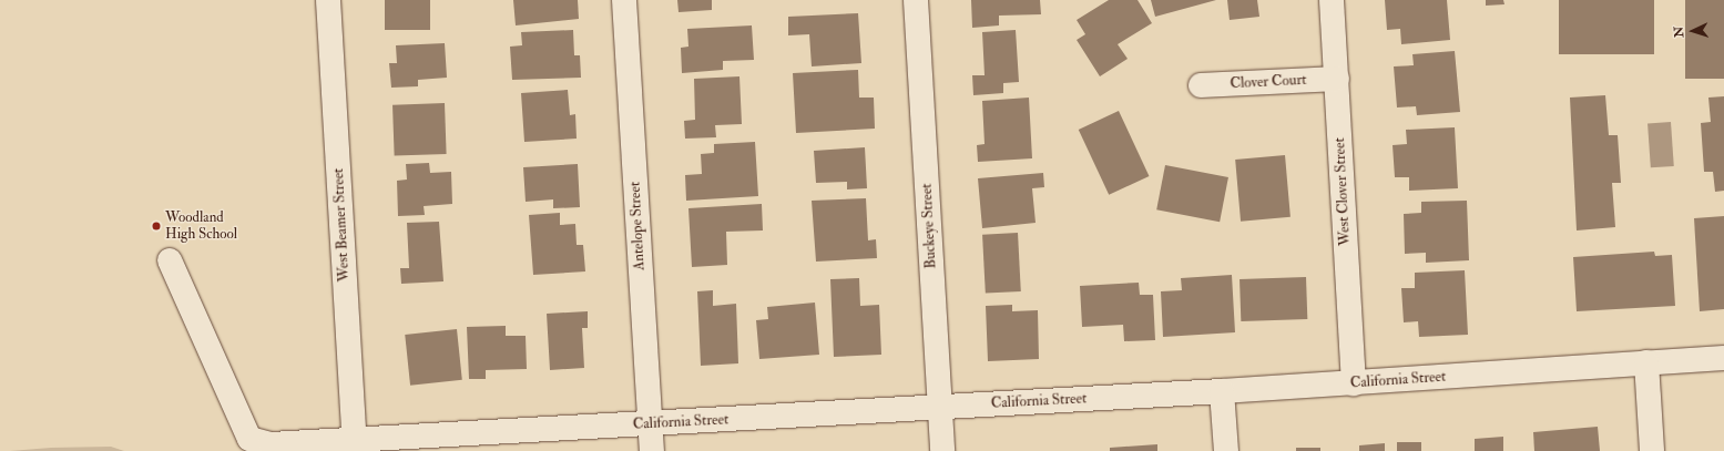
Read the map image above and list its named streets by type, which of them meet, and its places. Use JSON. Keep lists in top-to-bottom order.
{
  "streets": {
    "street": [
      "Clover Court",
      "West Clover Street",
      "West Beamer Street",
      "Antelope Street",
      "Buckeye Street",
      "California Street"
    ]
  },
  "crossings": [
    ["Clover Court", "West Clover Street"],
    ["West Clover Street", "California Street"],
    ["West Beamer Street", "California Street"],
    ["Antelope Street", "California Street"],
    ["Buckeye Street", "California Street"]
  ],
  "places": ["Woodland High School"],
  "north": "left"
}
